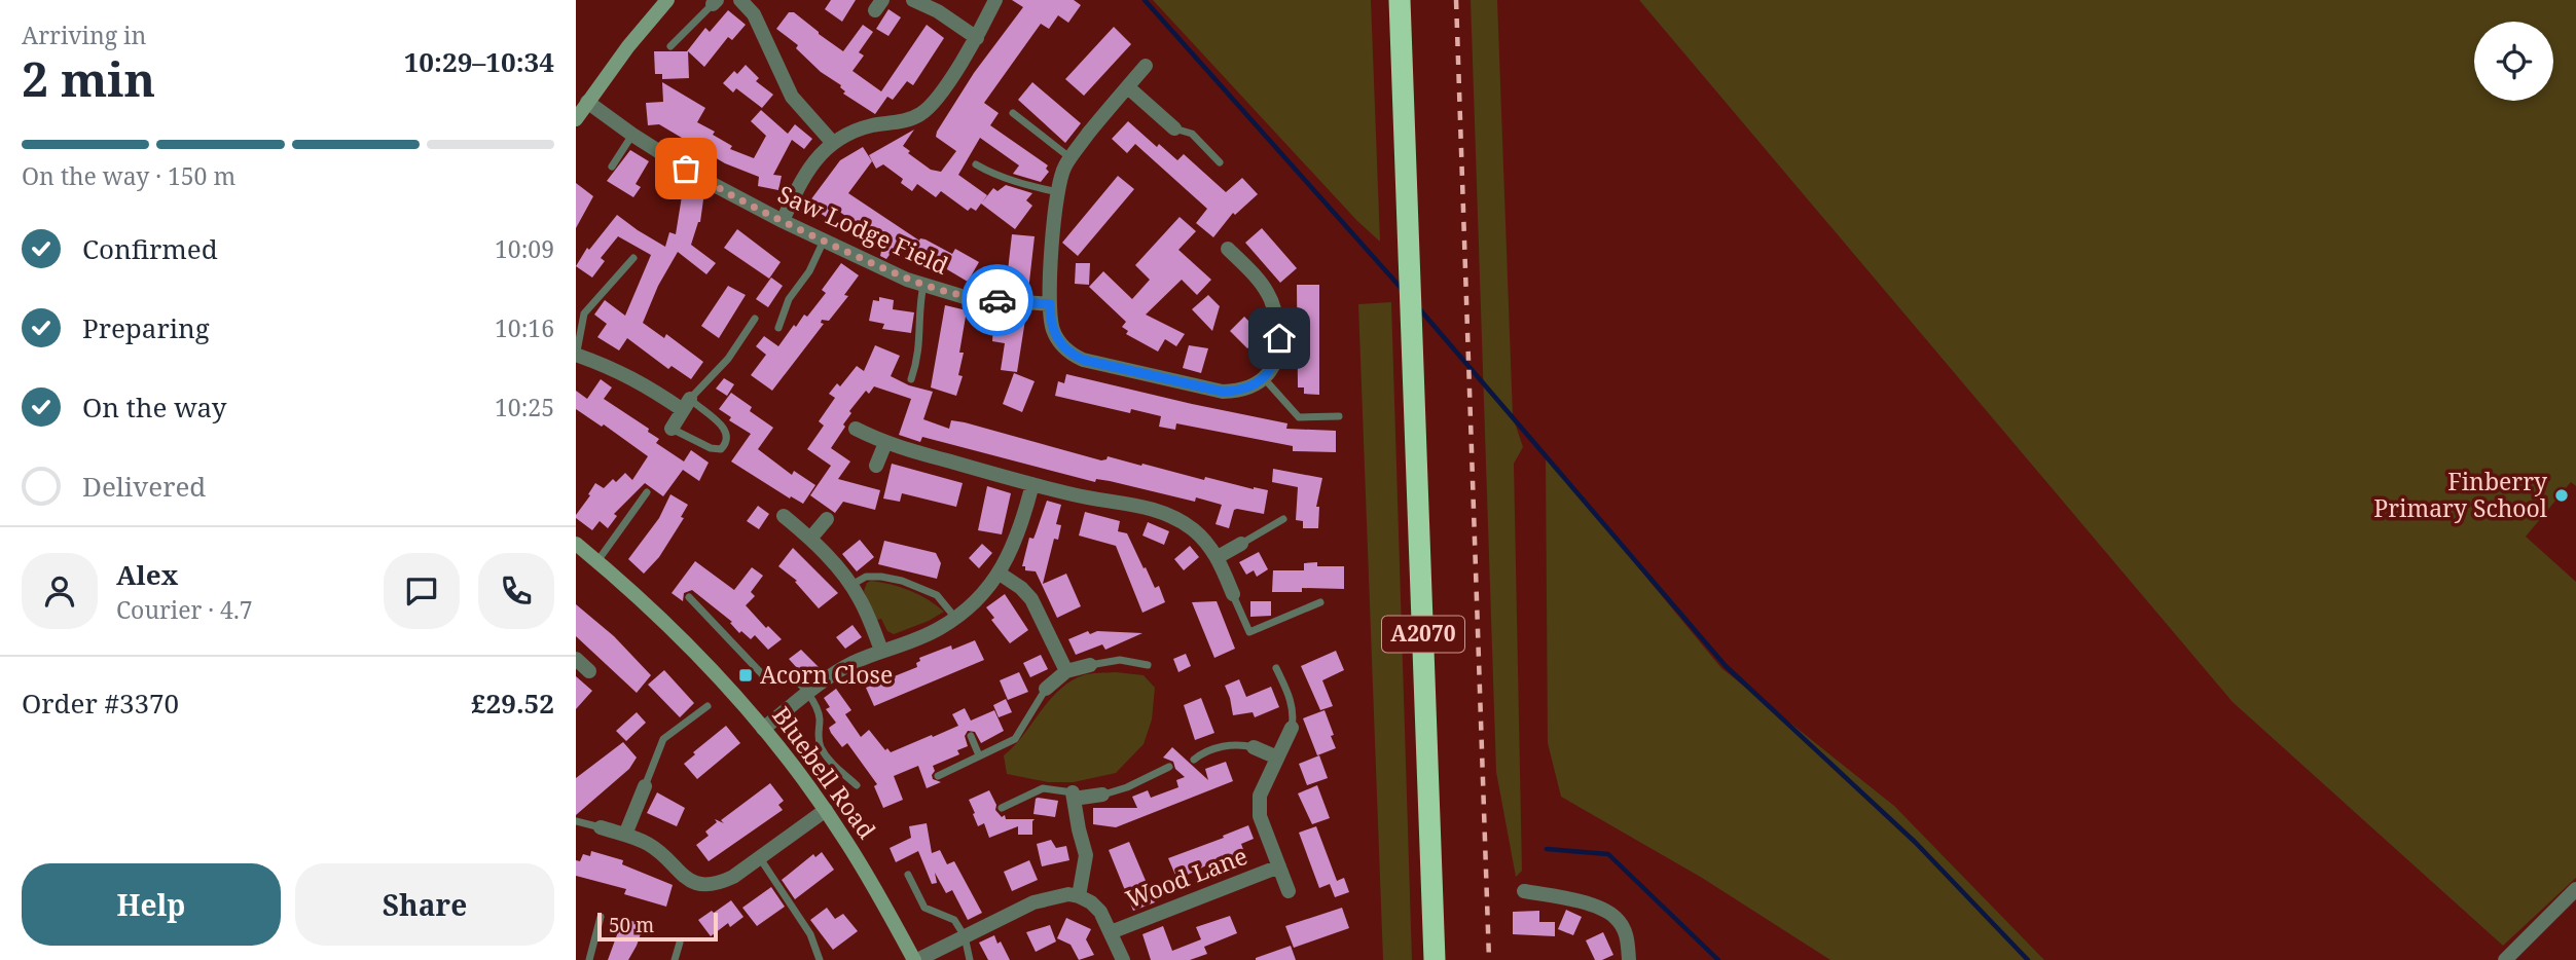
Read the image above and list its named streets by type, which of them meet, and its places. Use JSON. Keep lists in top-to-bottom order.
{
  "streets": {
    "highway": ["A2070"],
    "street": ["Saw Lodge Field", "Bluebell Road", "Wood Lane"]
  },
  "places": {
    "other": ["Finberry Primary School"],
    "transit": ["Acorn Close"]
  },
  "scale_bar": "50 m",
  "page": {
    "heading": ["2 min", "Arriving in", "10:29–10:34"],
    "panel": [
      "Alex",
      "Courier · 4.7",
      "Order #3370",
      "£29.52"
    ],
    "bar": "On the way · 150 m",
    "list": [
      ["Confirmed", "10:09"],
      ["Preparing", "10:16"],
      ["On the way", "10:25"],
      "Delivered"
    ],
    "buttons": ["Help", "Share"],
    "scale": "50 m"
  }
}
